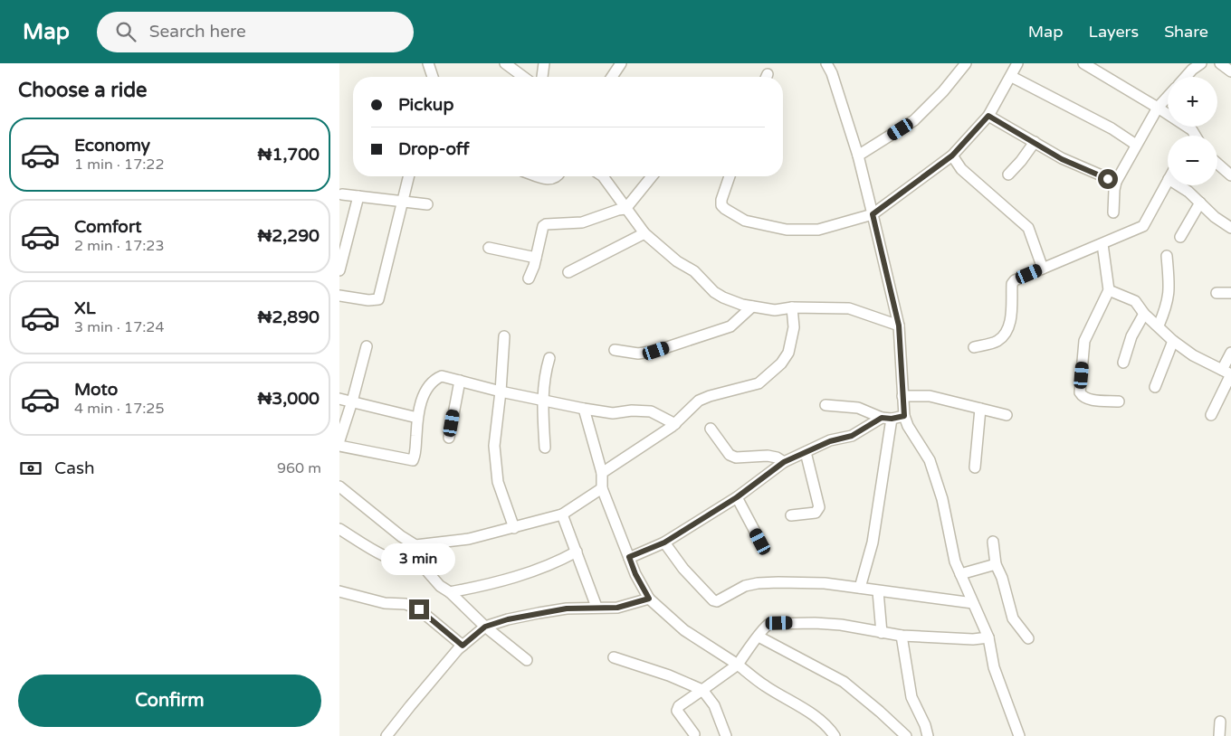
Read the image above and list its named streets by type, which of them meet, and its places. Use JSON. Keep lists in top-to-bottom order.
{
  "page": {
    "header": "Map",
    "search": "Search here",
    "nav": ["Map", "Layers", "Share"],
    "heading": "Choose a ride",
    "map_buttons": ["+", "−"],
    "banner": ["Pickup", "Drop-off"],
    "list": [
      {
        "name": "Economy",
        "note": "1 min · 17:22",
        "value": "₦1,700"
      },
      {
        "name": "Comfort",
        "note": "2 min · 17:23",
        "value": "₦2,290"
      },
      {
        "name": "XL",
        "note": "3 min · 17:24",
        "value": "₦2,890"
      },
      {
        "name": "Moto",
        "note": "4 min · 17:25",
        "value": "₦3,000"
      }
    ],
    "pay": ["Cash", "960 m"],
    "bubble": "3 min",
    "buttons": "Confirm"
  }
}
